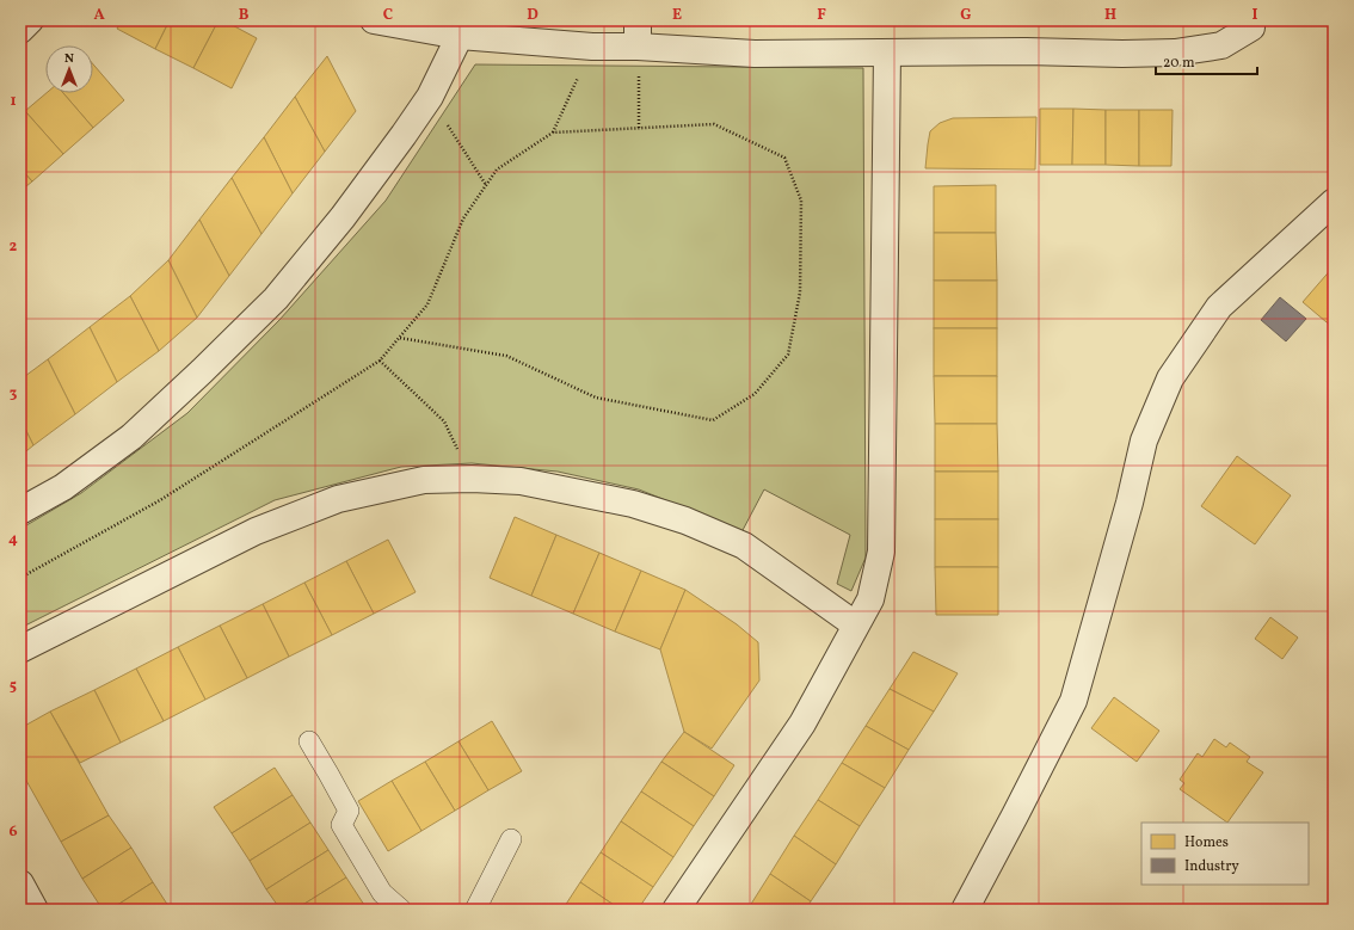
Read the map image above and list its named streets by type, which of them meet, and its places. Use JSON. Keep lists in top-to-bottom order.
{
  "legend": ["Homes", "Industry"],
  "scale_bar": "20 m",
  "north": "top",
  "grid": {
    "columns": [
      "A",
      "B",
      "C",
      "D",
      "E",
      "F",
      "G",
      "H",
      "I"
    ],
    "rows": [
      "1",
      "2",
      "3",
      "4",
      "5",
      "6"
    ]
  }
}
